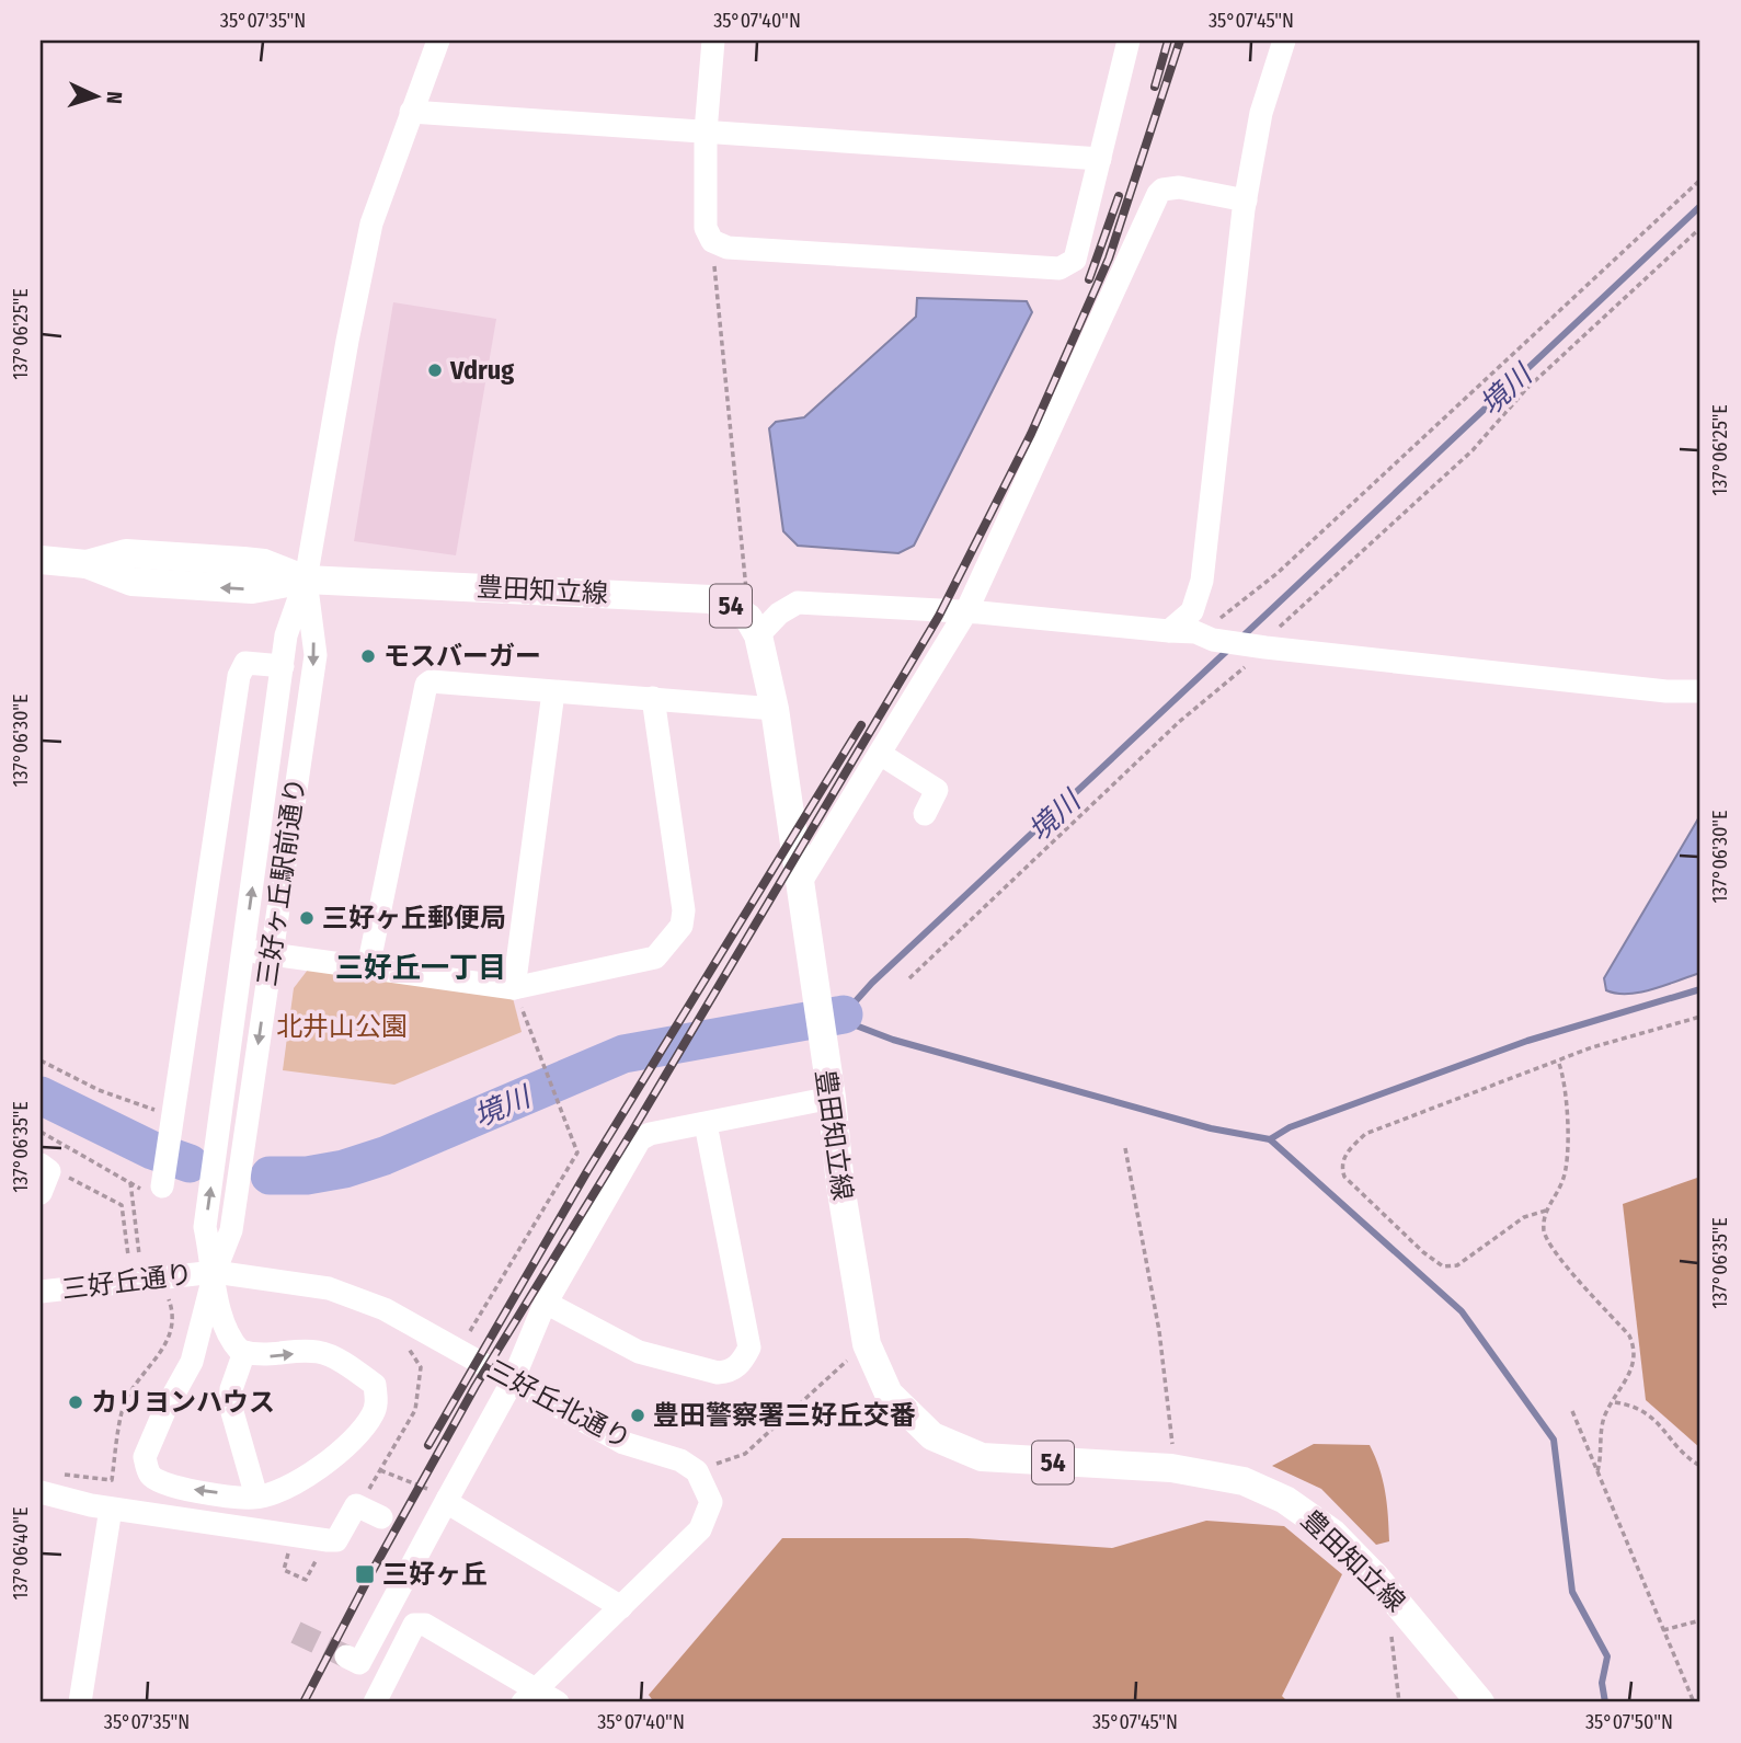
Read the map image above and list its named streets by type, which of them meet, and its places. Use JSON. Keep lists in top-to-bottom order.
{
  "streets": {
    "main road": ["豊田知立線", "54"],
    "street": ["三好ヶ丘駅前通り", "三好丘通り", "三好丘北通り"]
  },
  "crossings": [
    ["豊田知立線", "三好ヶ丘駅前通り"],
    ["三好ヶ丘駅前通り", "三好丘通り"],
    ["三好ヶ丘駅前通り", "三好丘北通り"],
    ["三好丘通り", "三好丘北通り"]
  ],
  "districts": ["三好丘一丁目"],
  "water": ["境川"],
  "parks": ["北井山公園"],
  "places": {
    "other": [
      "Vdrug",
      "モスバーガー",
      "三好ヶ丘郵便局",
      "カリヨンハウス",
      "豊田警察署三好丘交番"
    ],
    "transit": ["三好ヶ丘"]
  },
  "north": "right",
  "coordinates": [
    "35°07'35\"N",
    "35°07'40\"N",
    "35°07'45\"N",
    "137°06'25\"E",
    "137°06'30\"E",
    "137°06'35\"E",
    "137°06'40\"E",
    "35°07'50\"N"
  ]
}
